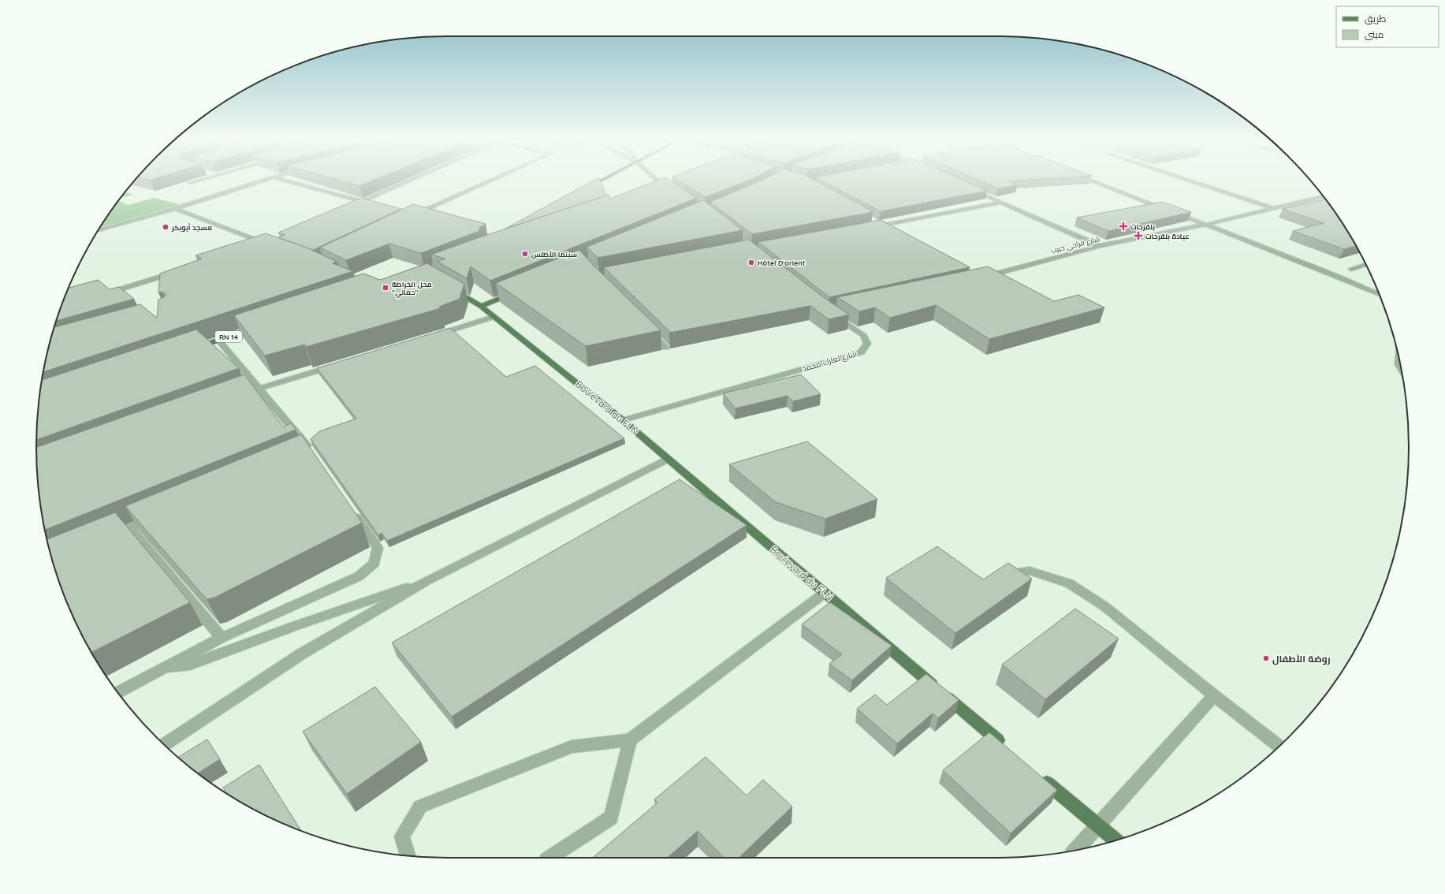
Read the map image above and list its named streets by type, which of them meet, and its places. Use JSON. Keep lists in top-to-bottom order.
{
  "streets": {
    "main road": ["RN 14", "Boulevard du FLN"],
    "street": ["شارع فراحي حبيب", "شارع لعارك محمد"]
  },
  "crossings": [
    ["شارع لعارك محمد", "Boulevard du FLN"]
  ],
  "places": {
    "health": ["بلفرحات", "عيادة بلفرحات"],
    "other": [
      "مسجد أبوبكر",
      "سينما الأطلس",
      "Hôtel D'orient",
      "روضة الأطفال"
    ],
    "transit": ["محل الخراطة \"حماني\""]
  },
  "legend": ["طريق", "مبنى"]
}
